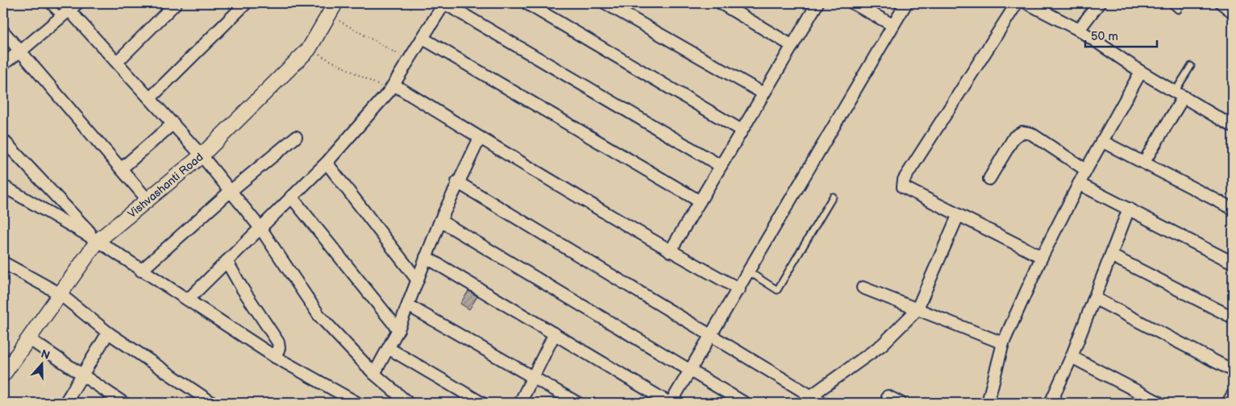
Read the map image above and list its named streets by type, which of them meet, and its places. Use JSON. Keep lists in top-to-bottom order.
{
  "streets": {
    "street": ["Vishvashanti Road"]
  },
  "scale_bar": "50 m",
  "north": "top"
}
